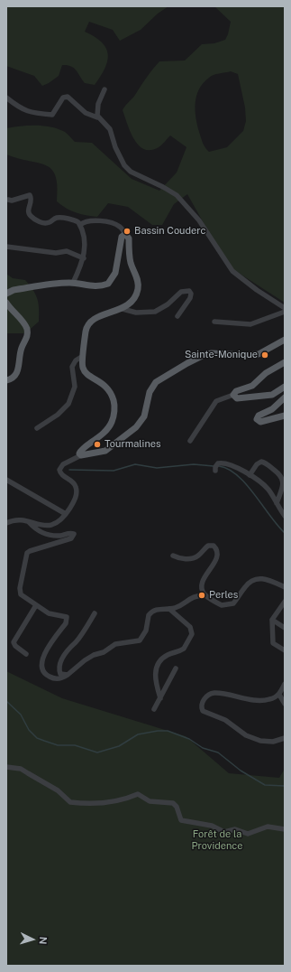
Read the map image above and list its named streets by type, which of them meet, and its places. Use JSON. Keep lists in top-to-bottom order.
{
  "parks": ["Forêt de la Providence"],
  "places": [
    "Bassin Couderc",
    "Sainte-Monique",
    "Tourmalines",
    "Perles"
  ],
  "north": "right"
}
